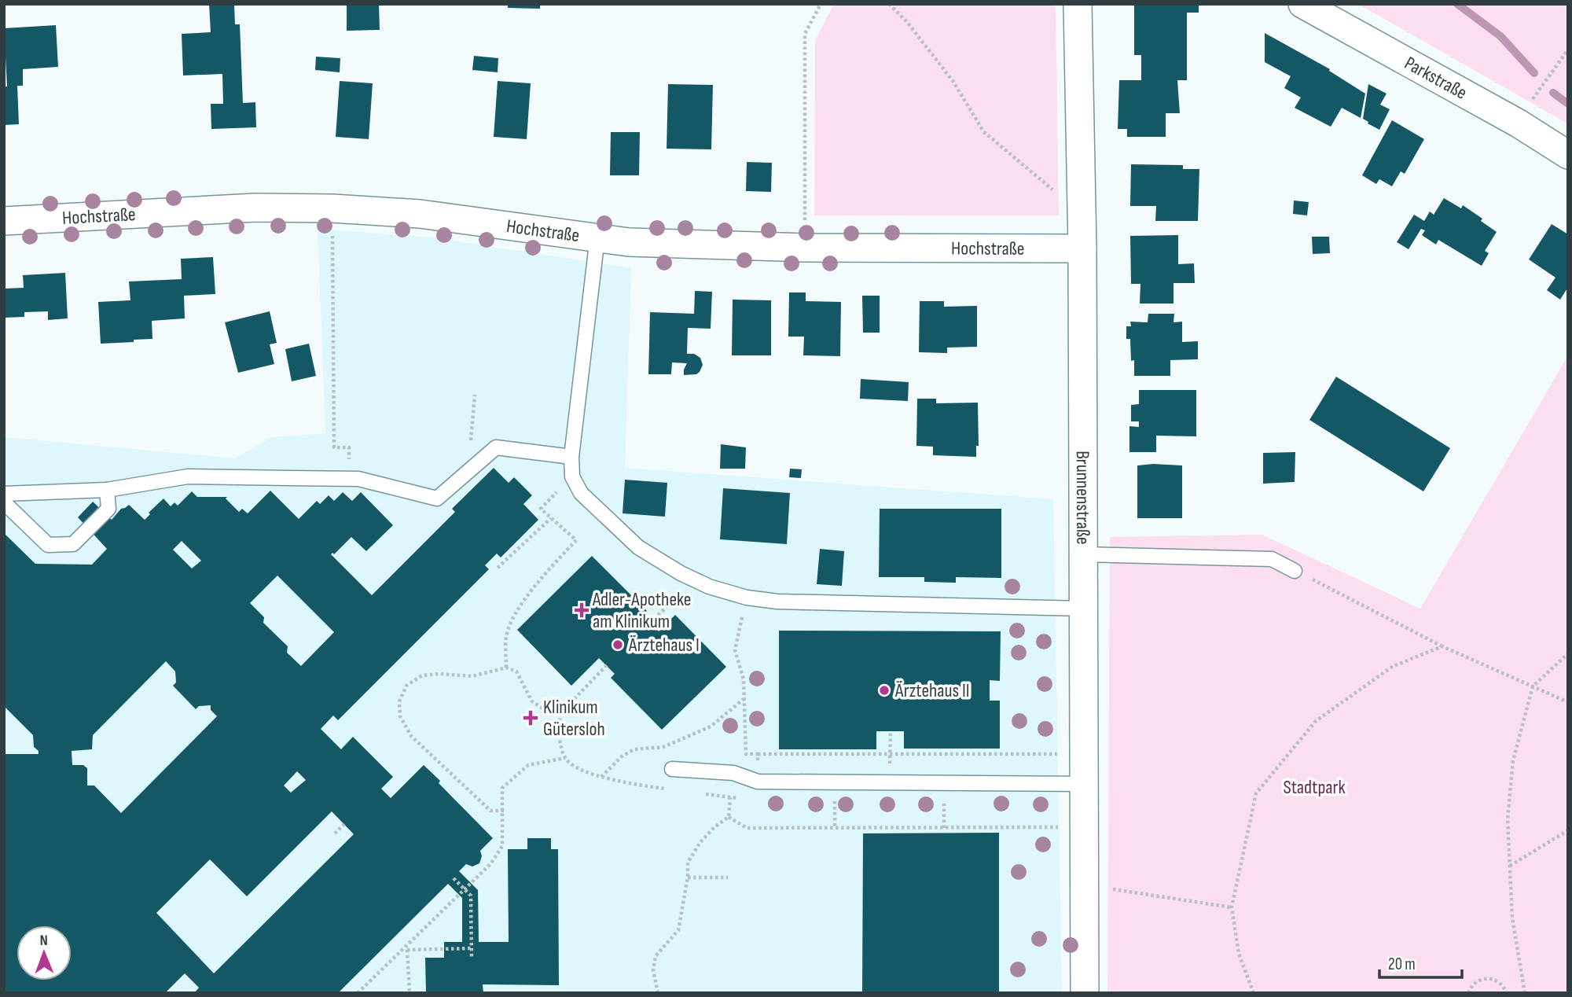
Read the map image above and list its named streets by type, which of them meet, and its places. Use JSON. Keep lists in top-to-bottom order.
{
  "streets": {
    "street": ["Parkstraße", "Hochstraße", "Brunnenstraße"]
  },
  "crossings": [
    ["Hochstraße", "Brunnenstraße"]
  ],
  "parks": ["Stadtpark"],
  "places": {
    "health": ["Adler-Apotheke am Klinikum", "Klinikum Gütersloh"],
    "other": ["Ärztehaus I", "Ärztehaus II"]
  },
  "scale_bar": "20 m",
  "north": "top"
}
